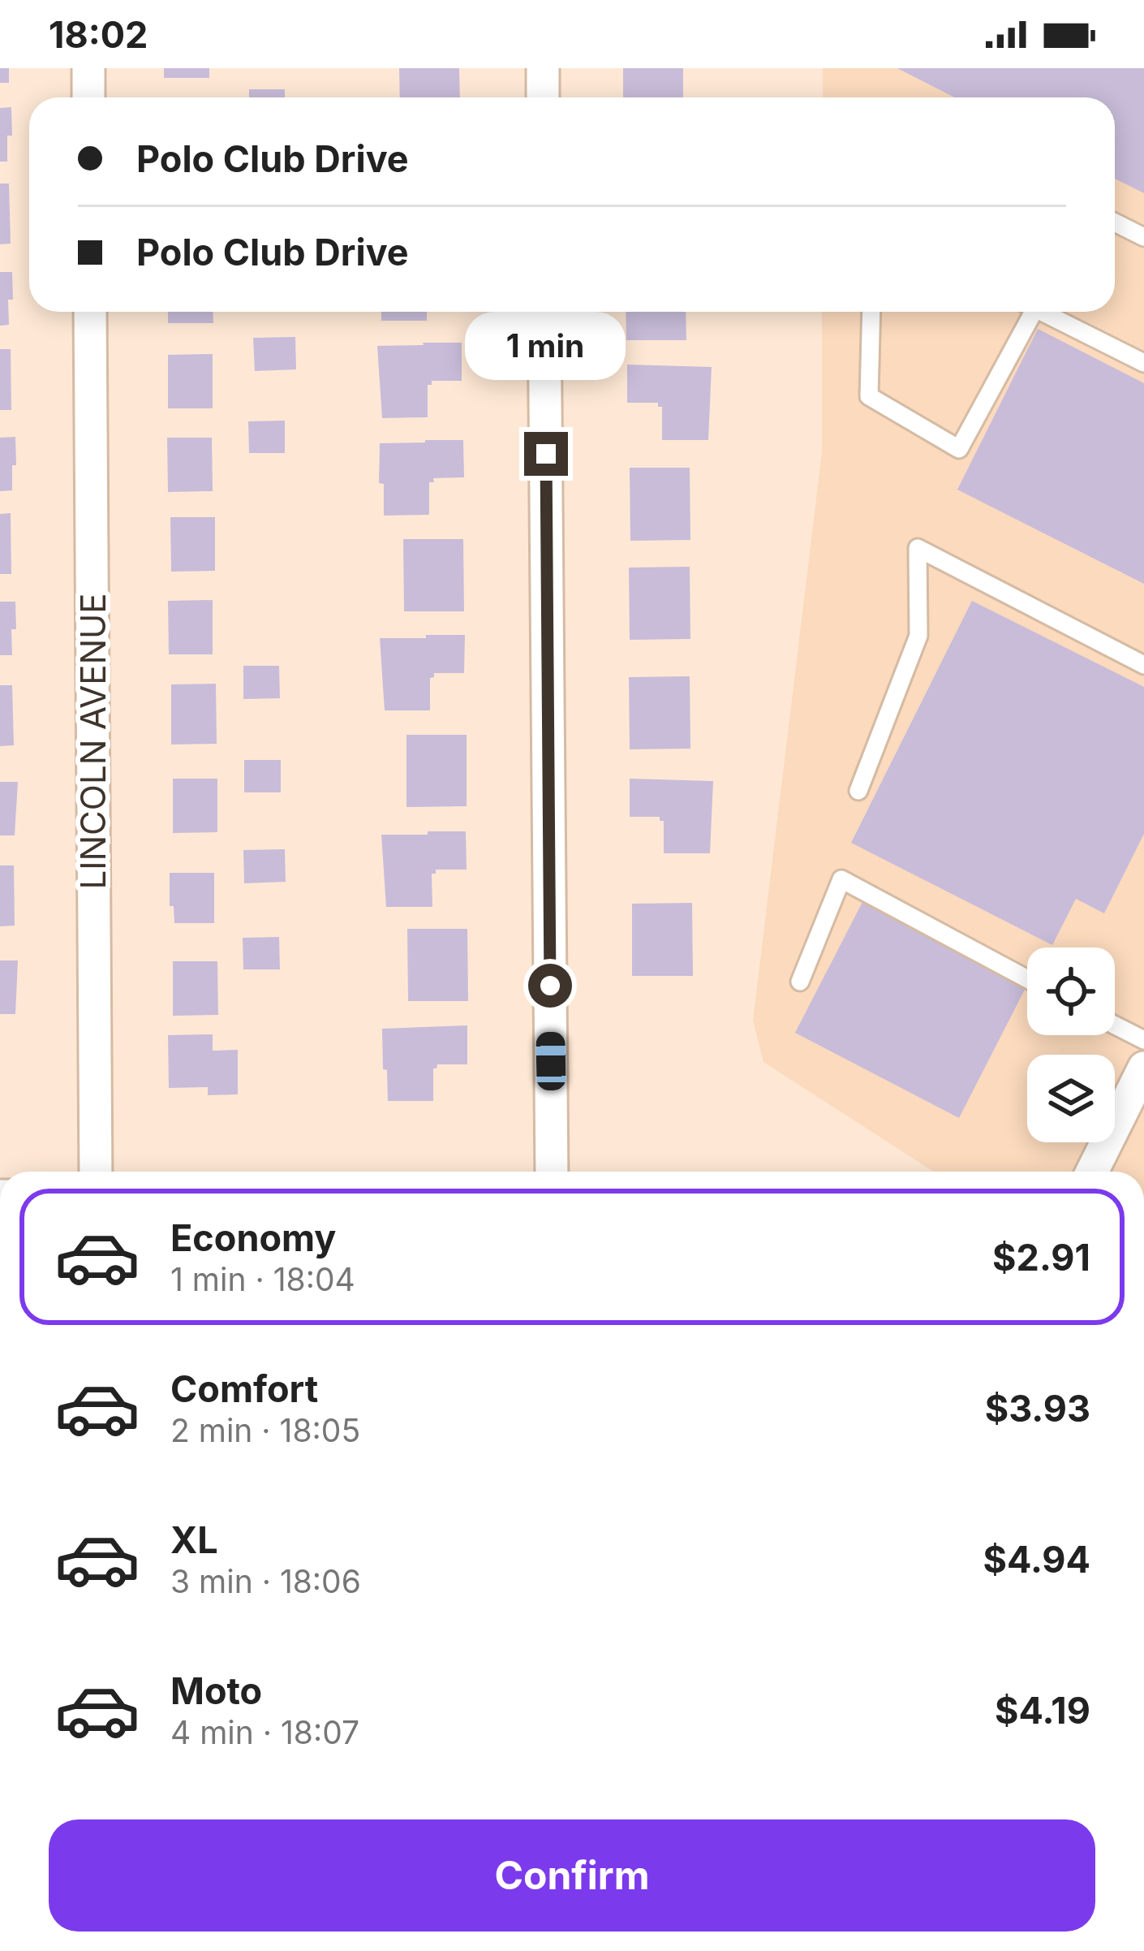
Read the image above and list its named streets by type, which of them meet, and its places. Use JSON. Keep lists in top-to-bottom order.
{
  "streets": {
    "street": ["LINCOLN AVENUE"]
  },
  "page": {
    "status": "18:02",
    "banner": ["Polo Club Drive", "Polo Club Drive"],
    "bubble": "1 min",
    "list": [
      {
        "name": "Economy",
        "note": "1 min · 18:04",
        "value": "$2.91"
      },
      {
        "name": "Comfort",
        "note": "2 min · 18:05",
        "value": "$3.93"
      },
      {
        "name": "XL",
        "note": "3 min · 18:06",
        "value": "$4.94"
      },
      {
        "name": "Moto",
        "note": "4 min · 18:07",
        "value": "$4.19"
      }
    ],
    "buttons": "Confirm"
  }
}
